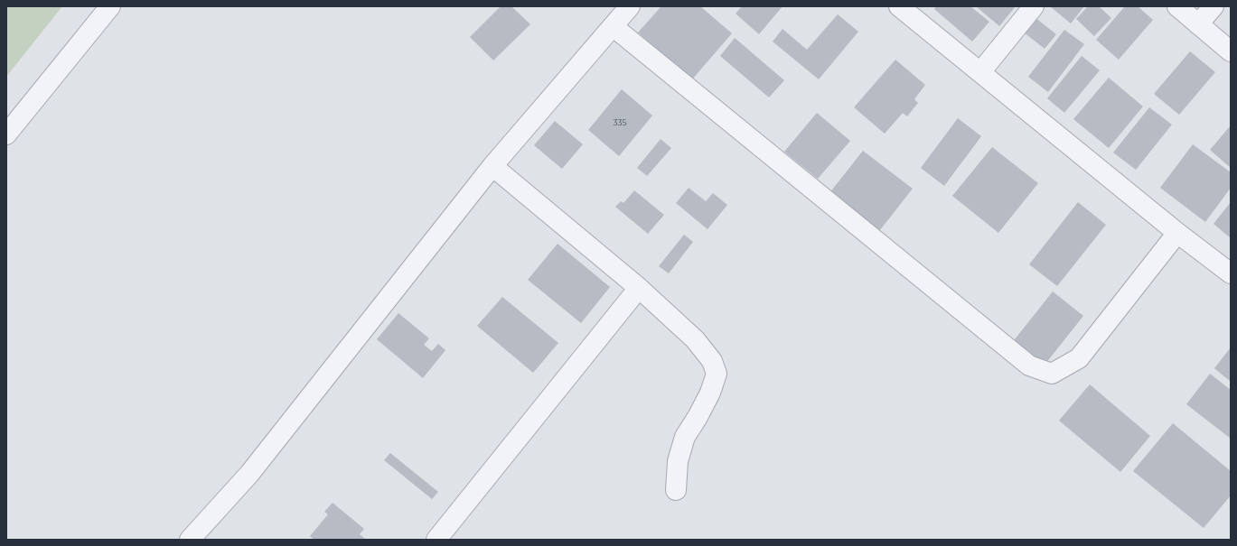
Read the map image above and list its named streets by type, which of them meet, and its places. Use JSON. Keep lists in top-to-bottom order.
{
  "house_numbers": ["335"]
}
